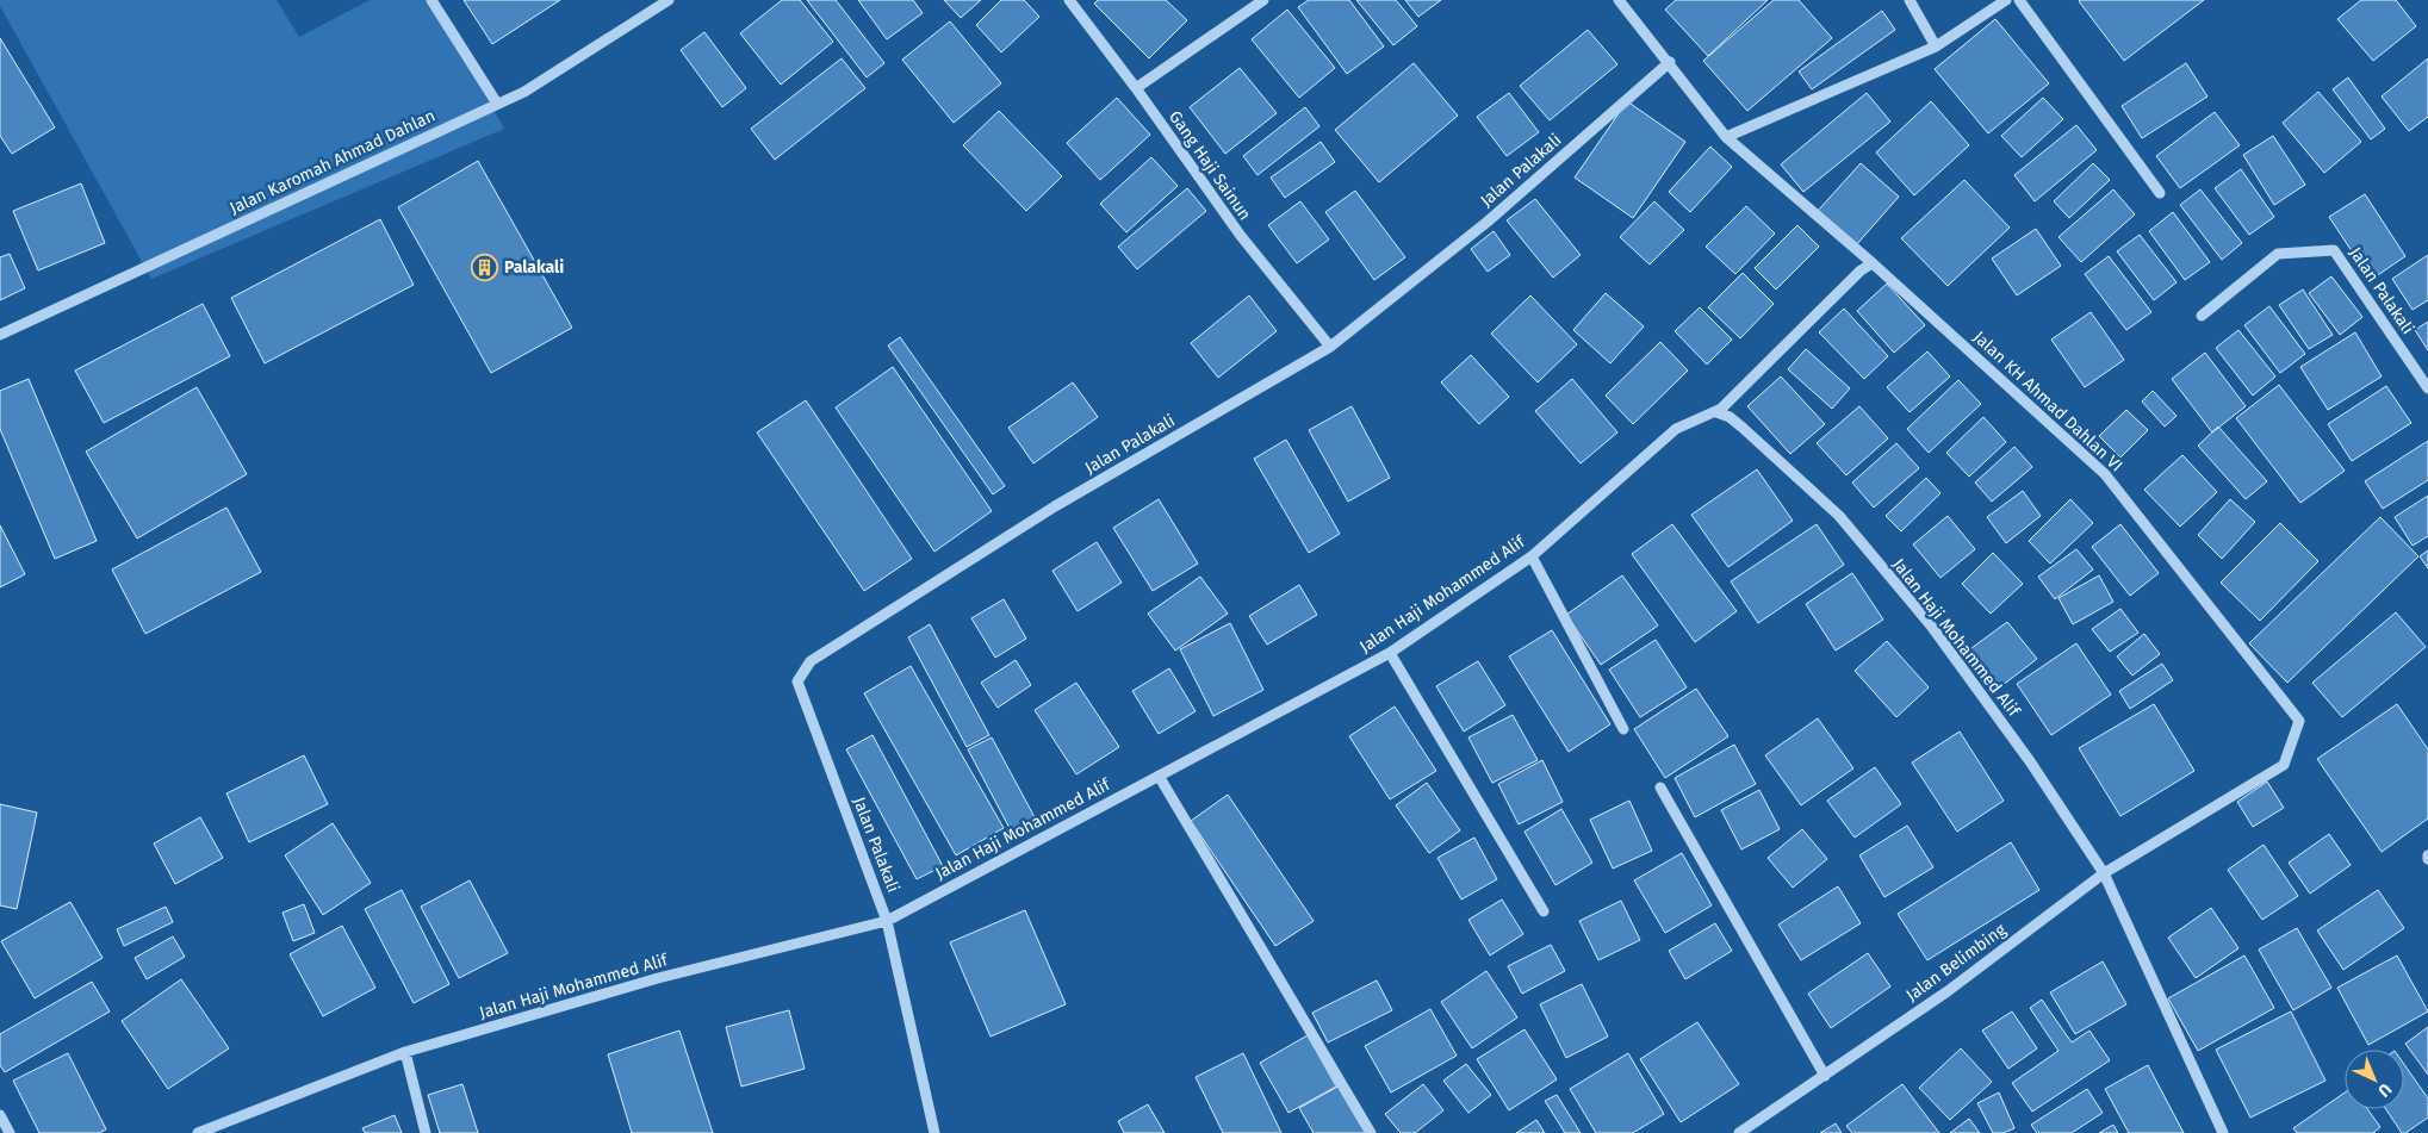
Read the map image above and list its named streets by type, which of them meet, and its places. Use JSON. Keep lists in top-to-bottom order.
{
  "streets": {
    "street": [
      "Jalan Karomah Ahmad Dahlan",
      "Gang Haji Sainun",
      "Jalan Palakali",
      "Jalan KH Ahmad Dahlan VI",
      "Jalan Haji Mohammed Alif",
      "Jalan Belimbing"
    ]
  },
  "crossings": [
    ["Gang Haji Sainun", "Jalan Palakali"],
    ["Jalan Palakali", "Jalan KH Ahmad Dahlan VI"],
    ["Jalan Palakali", "Jalan Haji Mohammed Alif"],
    ["Jalan KH Ahmad Dahlan VI", "Jalan Haji Mohammed Alif"],
    ["Jalan KH Ahmad Dahlan VI", "Jalan Belimbing"],
    ["Jalan Haji Mohammed Alif", "Jalan Belimbing"]
  ],
  "places": {
    "building": ["Palakali"]
  },
  "north": "bottom right"
}
